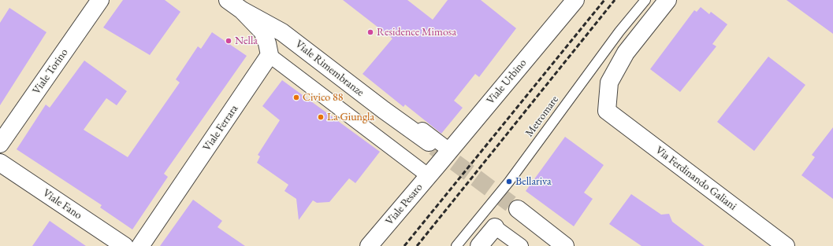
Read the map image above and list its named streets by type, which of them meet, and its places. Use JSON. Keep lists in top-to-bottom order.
{
  "streets": {
    "street": [
      "Viale Rimembranze",
      "Viale Torino",
      "Viale Urbino",
      "Viale Ferrara",
      "Via Ferdinando Galiani",
      "Viale Fano",
      "Viale Pesaro"
    ],
    "lane": ["Metromare"]
  },
  "crossings": [
    ["Viale Rimembranze", "Viale Ferrara"],
    ["Viale Urbino", "Viale Pesaro"]
  ],
  "places": [
    "Residence Mimosa",
    "Nella",
    "Civico 88",
    "La Giungla",
    "Bellariva"
  ]
}
